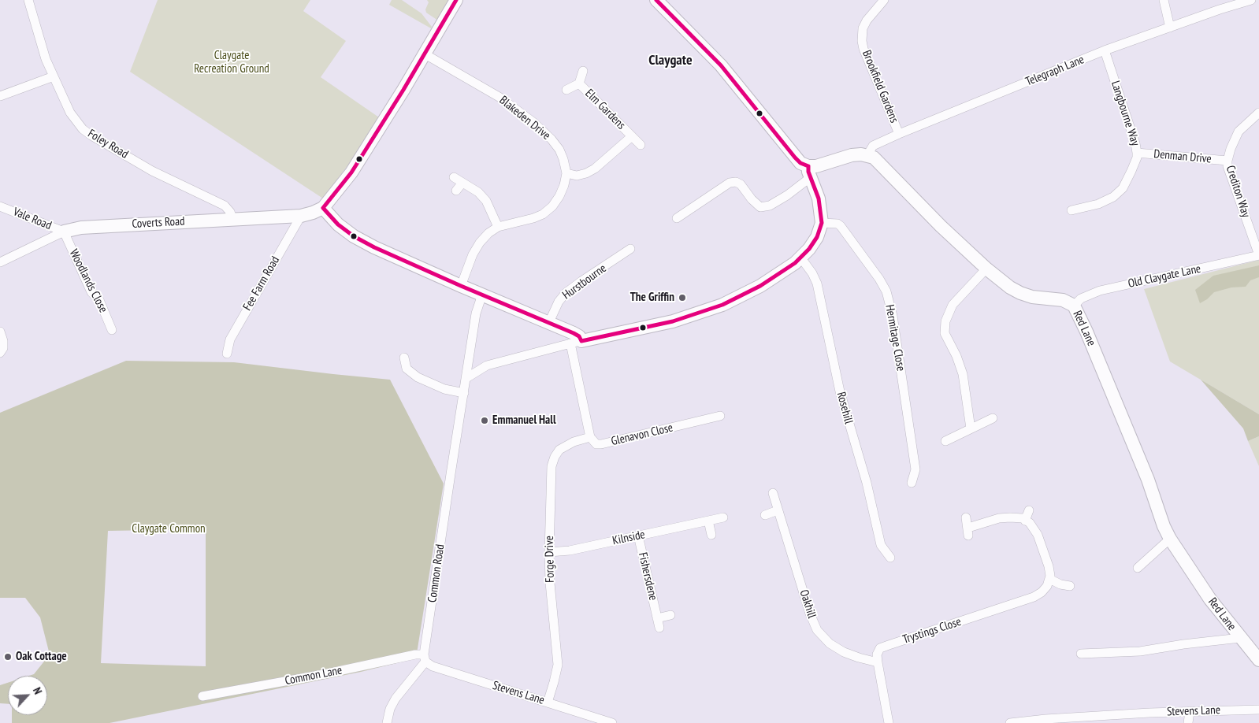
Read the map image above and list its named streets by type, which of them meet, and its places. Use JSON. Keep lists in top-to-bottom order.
{
  "streets": {
    "street": [
      "Telegraph Lane",
      "Brookfield Gardens",
      "Elm Gardens",
      "Langbourne Way",
      "Blakeden Drive",
      "Foley Road",
      "Denman Drive",
      "Crediton Way",
      "Vale Road",
      "Coverts Road",
      "Old Claygate Lane",
      "Woodlands Close",
      "Hurstbourne",
      "Fee Farm Road",
      "Red Lane",
      "Hermitage Close",
      "Rosehill",
      "Glenavon Close",
      "Kilnside",
      "Forge Drive",
      "Common Road",
      "Fishersdene",
      "Oakhill",
      "Trystings Close",
      "Common Lane",
      "Stevens Lane"
    ]
  },
  "crossings": [
    ["Telegraph Lane", "Brookfield Gardens"],
    ["Telegraph Lane", "Langbourne Way"],
    ["Telegraph Lane", "Red Lane"],
    ["Elm Gardens", "Blakeden Drive"],
    ["Langbourne Way", "Denman Drive"],
    ["Foley Road", "Coverts Road"],
    ["Denman Drive", "Crediton Way"],
    ["Crediton Way", "Old Claygate Lane"],
    ["Vale Road", "Coverts Road"],
    ["Vale Road", "Woodlands Close"],
    ["Coverts Road", "Woodlands Close"],
    ["Coverts Road", "Fee Farm Road"],
    ["Old Claygate Lane", "Red Lane"],
    ["Glenavon Close", "Forge Drive"],
    ["Kilnside", "Forge Drive"],
    ["Kilnside", "Fishersdene"],
    ["Forge Drive", "Stevens Lane"],
    ["Common Road", "Common Lane"],
    ["Common Road", "Stevens Lane"],
    ["Oakhill", "Trystings Close"],
    ["Common Lane", "Stevens Lane"]
  ],
  "districts": ["Claygate"],
  "parks": ["Claygate Recreation Ground", "Claygate Common"],
  "places": ["The Griffin", "Emmanuel Hall", "Oak Cottage"],
  "north": "top right"
}
